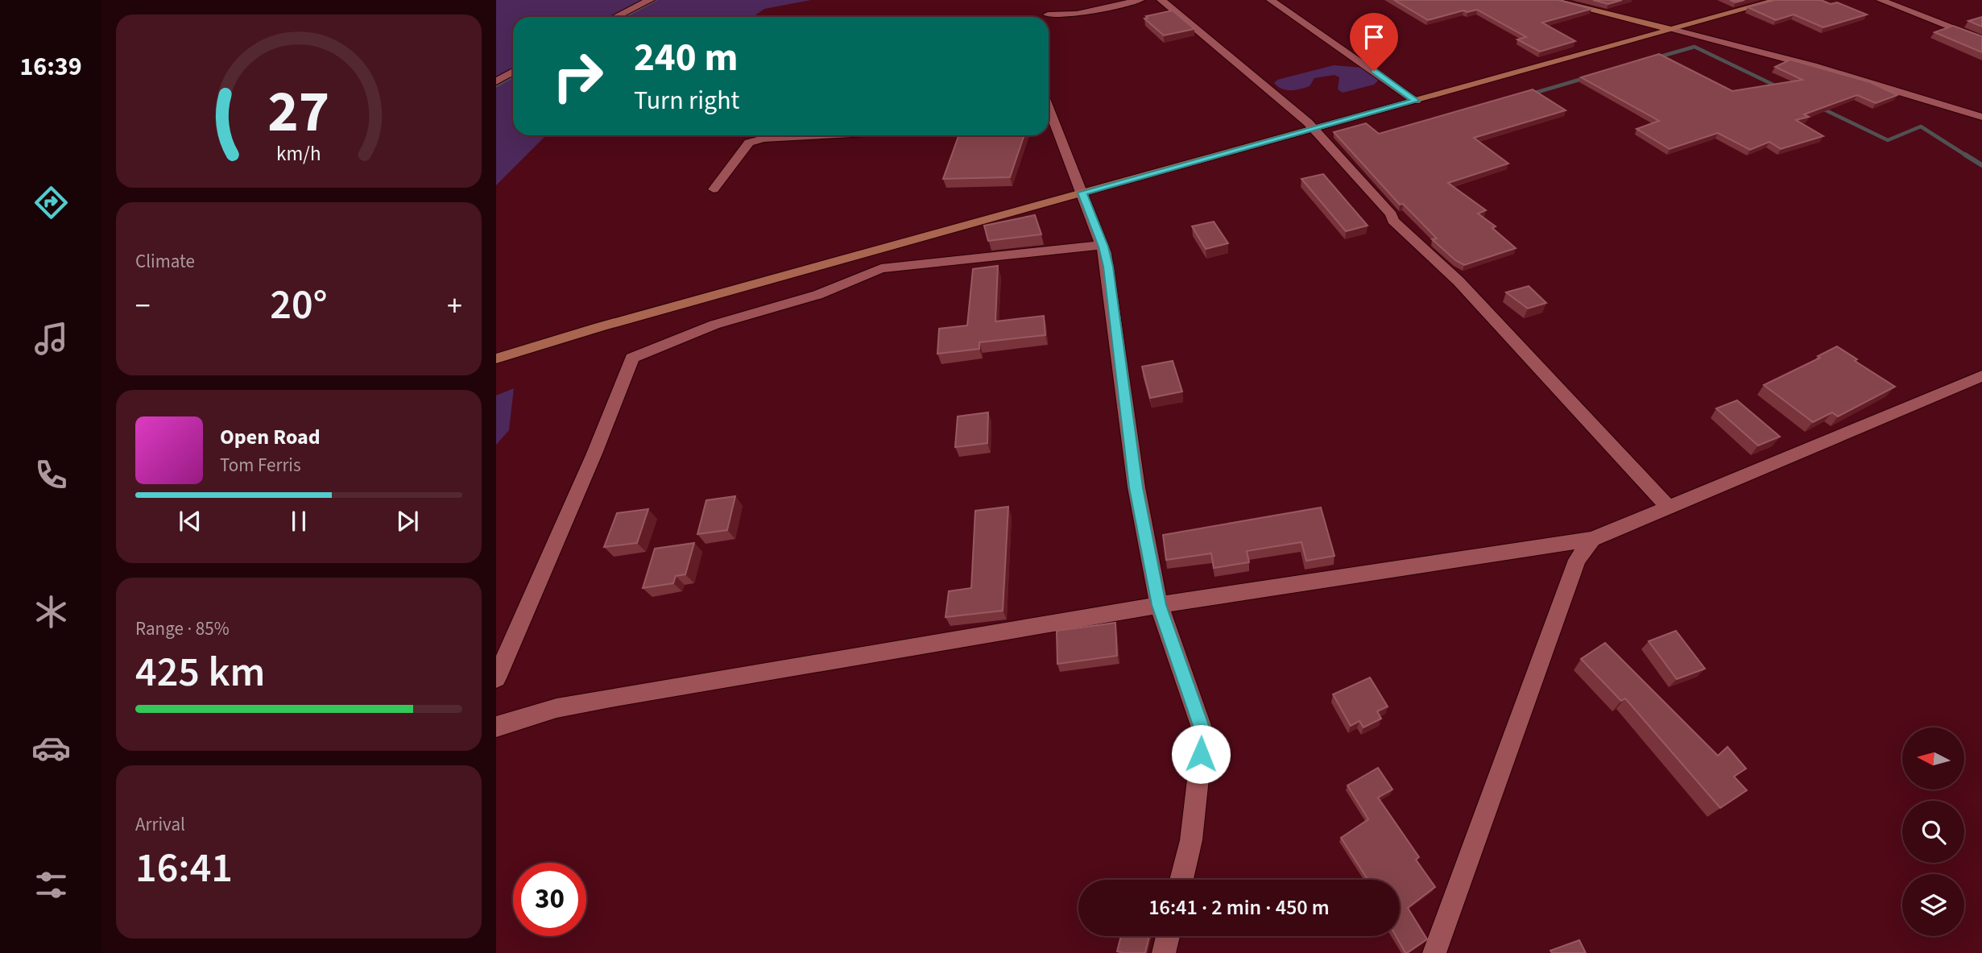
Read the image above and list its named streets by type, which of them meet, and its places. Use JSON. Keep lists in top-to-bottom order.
{
  "north": "left",
  "page": {
    "tabs": "16:39",
    "turn": ["240 m", "Turn right"],
    "tile": [
      "Climate",
      ["Range · 85%", "425 km"],
      ["Arrival", "16:41"]
    ],
    "heat": ["−", "20°", "+"],
    "song": ["Open Road", "Tom Ferris"],
    "limit": "30",
    "trip": "16:41 · 2 min · 450 m",
    "gauge": ["27", "km/h"]
  }
}
